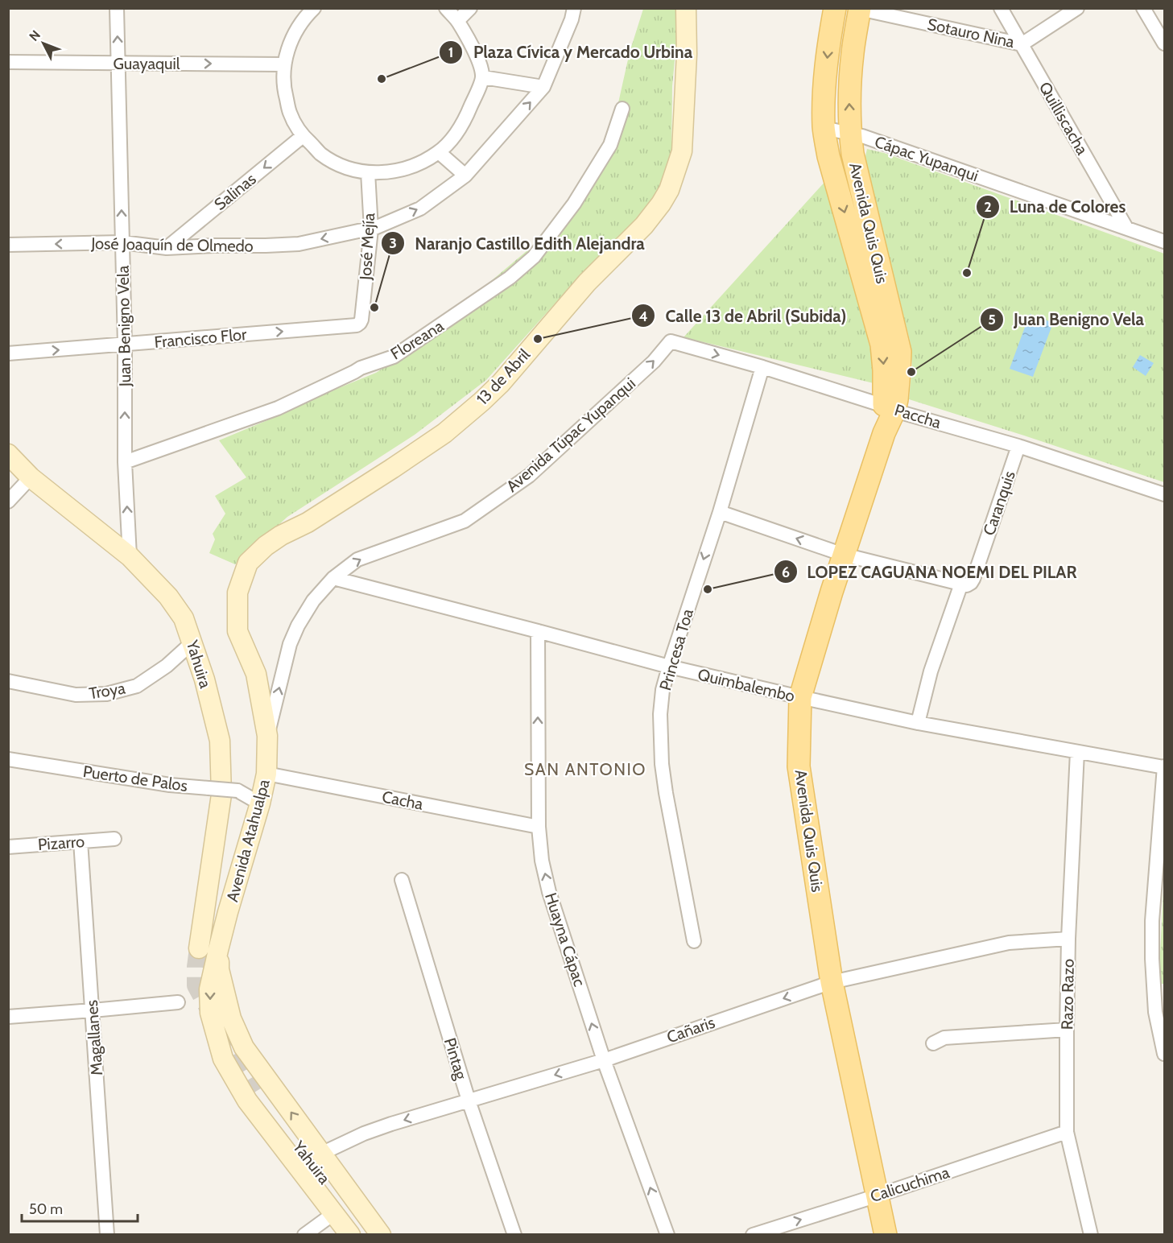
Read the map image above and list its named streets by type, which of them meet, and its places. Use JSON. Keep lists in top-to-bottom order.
{
  "streets": {
    "main road": ["Avenida Quis Quis"],
    "street": [
      "Sotauro Nina",
      "Guayaquil",
      "Quilliscacha",
      "Cápac Yupanqui",
      "Salinas",
      "José Joaquín de Olmedo",
      "José Mejía",
      "Juan Benigno Vela",
      "Francisco Flor",
      "Floreana",
      "13 de Abril",
      "Paccha",
      "Avenida Túpac Yupanqui",
      "Caranquis",
      "Princesa Toa",
      "Yahuira",
      "Quimbalembo",
      "Troya",
      "Puerto de Palos",
      "Cacha",
      "Avenida Atahualpa",
      "Pizarro",
      "Huayna Cápac",
      "Razo Razo",
      "Cañaris",
      "Magallanes",
      "Pintag",
      "Calicuchima"
    ]
  },
  "crossings": [
    ["Sotauro Nina", "Quilliscacha"],
    ["Sotauro Nina", "Avenida Quis Quis"],
    ["Guayaquil", "Juan Benigno Vela"],
    ["Quilliscacha", "Cápac Yupanqui"],
    ["Cápac Yupanqui", "Avenida Quis Quis"],
    ["Salinas", "José Joaquín de Olmedo"],
    ["Avenida Quis Quis", "Paccha"],
    ["Avenida Quis Quis", "Quimbalembo"],
    ["Avenida Quis Quis", "Cañaris"],
    ["Avenida Quis Quis", "Calicuchima"],
    ["José Joaquín de Olmedo", "José Mejía"],
    ["José Joaquín de Olmedo", "Juan Benigno Vela"],
    ["José Mejía", "Francisco Flor"],
    ["Juan Benigno Vela", "Francisco Flor"],
    ["Juan Benigno Vela", "Floreana"],
    ["Juan Benigno Vela", "Yahuira"],
    ["13 de Abril", "Avenida Atahualpa"],
    ["Paccha", "Avenida Túpac Yupanqui"],
    ["Paccha", "Caranquis"],
    ["Paccha", "Princesa Toa"],
    ["Avenida Túpac Yupanqui", "Quimbalembo"],
    ["Avenida Túpac Yupanqui", "Avenida Atahualpa"],
    ["Caranquis", "Quimbalembo"],
    ["Princesa Toa", "Quimbalembo"],
    ["Yahuira", "Troya"],
    ["Quimbalembo", "Huayna Cápac"],
    ["Quimbalembo", "Razo Razo"],
    ["Puerto de Palos", "Avenida Atahualpa"],
    ["Cacha", "Avenida Atahualpa"],
    ["Cacha", "Huayna Cápac"],
    ["Avenida Atahualpa", "Cañaris"],
    ["Pizarro", "Magallanes"],
    ["Huayna Cápac", "Cañaris"],
    ["Razo Razo", "Cañaris"],
    ["Razo Razo", "Calicuchima"],
    ["Cañaris", "Pintag"]
  ],
  "one_way": [
    "Guayaquil",
    "Salinas",
    "Juan Benigno Vela",
    "Francisco Flor",
    "Avenida Túpac Yupanqui",
    "Huayna Cápac",
    "Cañaris",
    "Calicuchima"
  ],
  "districts": ["SAN ANTONIO"],
  "places": [
    "Plaza Cívica y Mercado Urbina",
    "Luna de Colores",
    "Naranjo Castillo Edith Alejandra",
    "Calle 13 de Abril (Subida)",
    "Juan Benigno Vela",
    "LOPEZ CAGUANA NOEMI DEL PILAR"
  ],
  "scale_bar": "50 m",
  "north": "top left"
}
